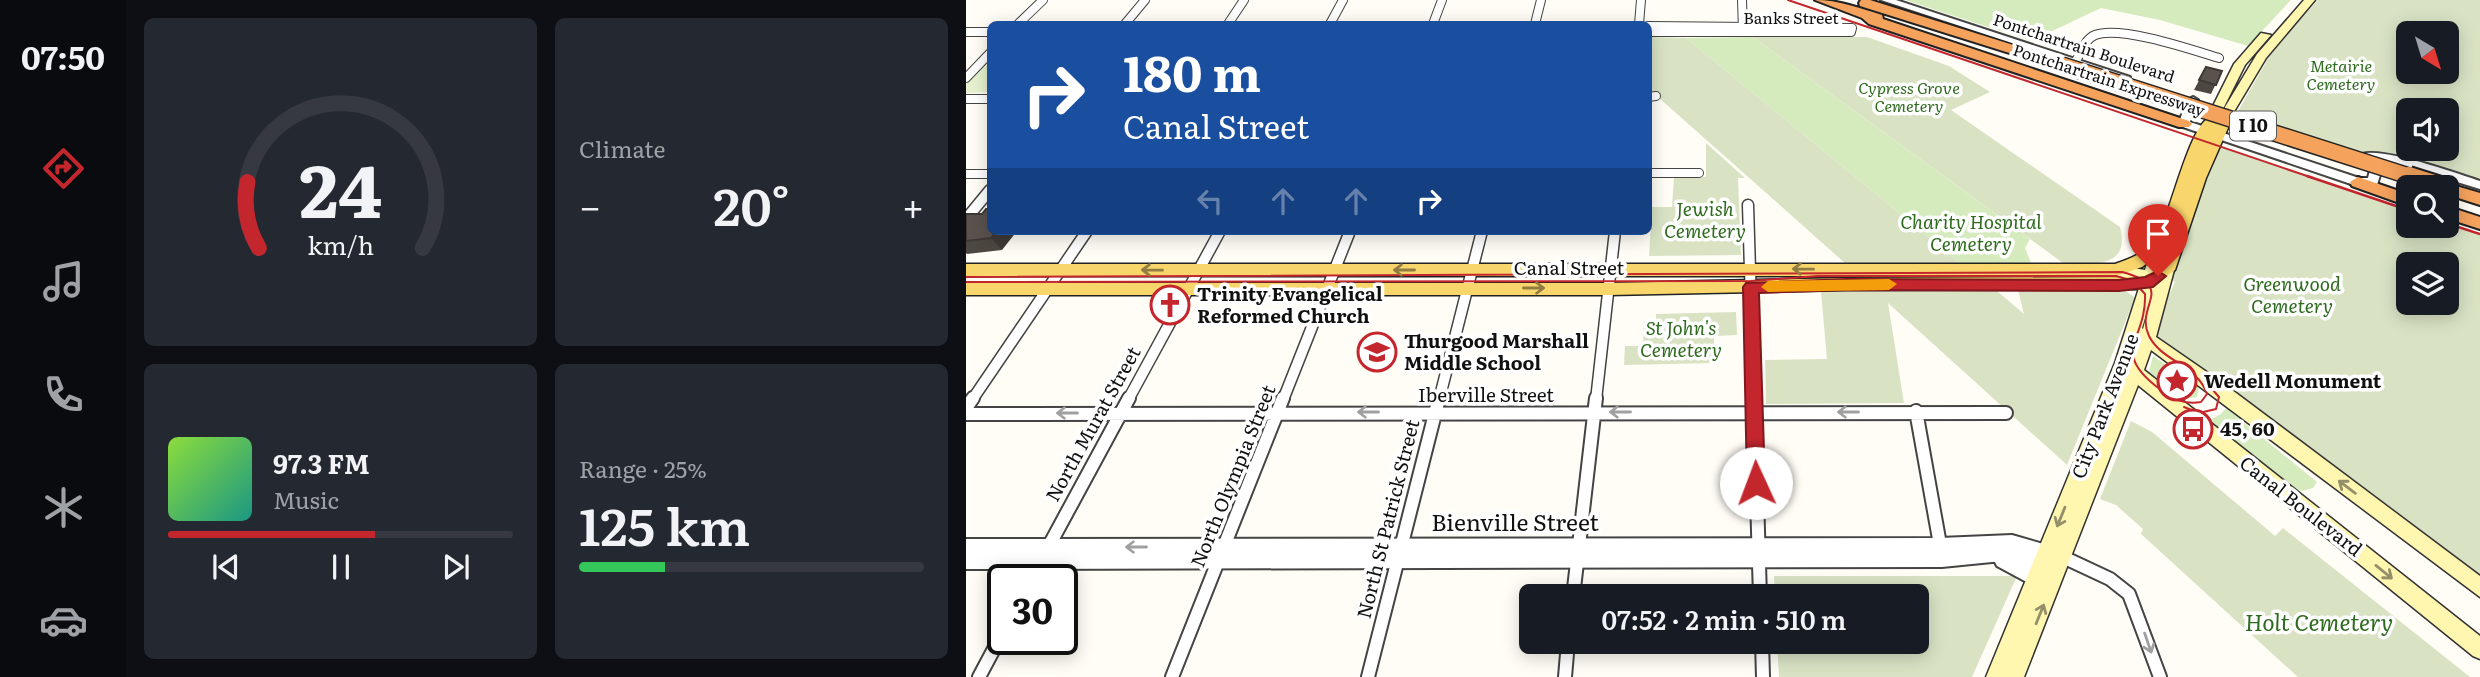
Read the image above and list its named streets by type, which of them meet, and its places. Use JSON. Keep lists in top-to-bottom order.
{
  "streets": {
    "highway": ["Pontchartrain Expressway", "I 10"],
    "main road": ["Canal Street", "City Park Avenue", "Canal Boulevard"],
    "street": [
      "Banks Street",
      "Pontchartrain Boulevard",
      "Iberville Street",
      "North Murat Street",
      "North Olympia Street",
      "North St Patrick Street",
      "Bienville Street"
    ]
  },
  "crossings": [
    ["Pontchartrain Boulevard", "Pontchartrain Expressway"],
    ["Canal Street", "City Park Avenue"],
    ["Canal Street", "North Murat Street"],
    ["Canal Street", "North Olympia Street"],
    ["Canal Street", "North St Patrick Street"],
    ["Iberville Street", "North Murat Street"],
    ["Iberville Street", "North Olympia Street"],
    ["Iberville Street", "North St Patrick Street"],
    ["City Park Avenue", "Canal Boulevard"],
    ["City Park Avenue", "Bienville Street"],
    ["North Murat Street", "Bienville Street"],
    ["North Olympia Street", "Bienville Street"],
    ["North St Patrick Street", "Bienville Street"]
  ],
  "one_way": ["Iberville Street"],
  "parks": [
    "Metairie Cemetery",
    "Cypress Grove Cemetery",
    "Jewish Cemetery",
    "Charity Hospital Cemetery",
    "Greenwood Cemetery",
    "St John's Cemetery",
    "Holt Cemetery"
  ],
  "places": {
    "church": ["Trinity Evangelical Reformed Church"],
    "school or university": ["Thurgood Marshall Middle School"],
    "place": ["Wedell Monument"],
    "bus stop": ["45, 60"]
  },
  "north": "bottom right",
  "page": {
    "tabs": "07:50",
    "tile": [
      "Climate",
      ["Range · 25%", "125 km"]
    ],
    "turn": ["180 m", "Canal Street"],
    "heat": ["−", "20°", "+"],
    "song": ["97.3 FM", "Music"],
    "limit": "30",
    "trip": "07:52 · 2 min · 510 m",
    "gauge": ["24", "km/h"]
  }
}
